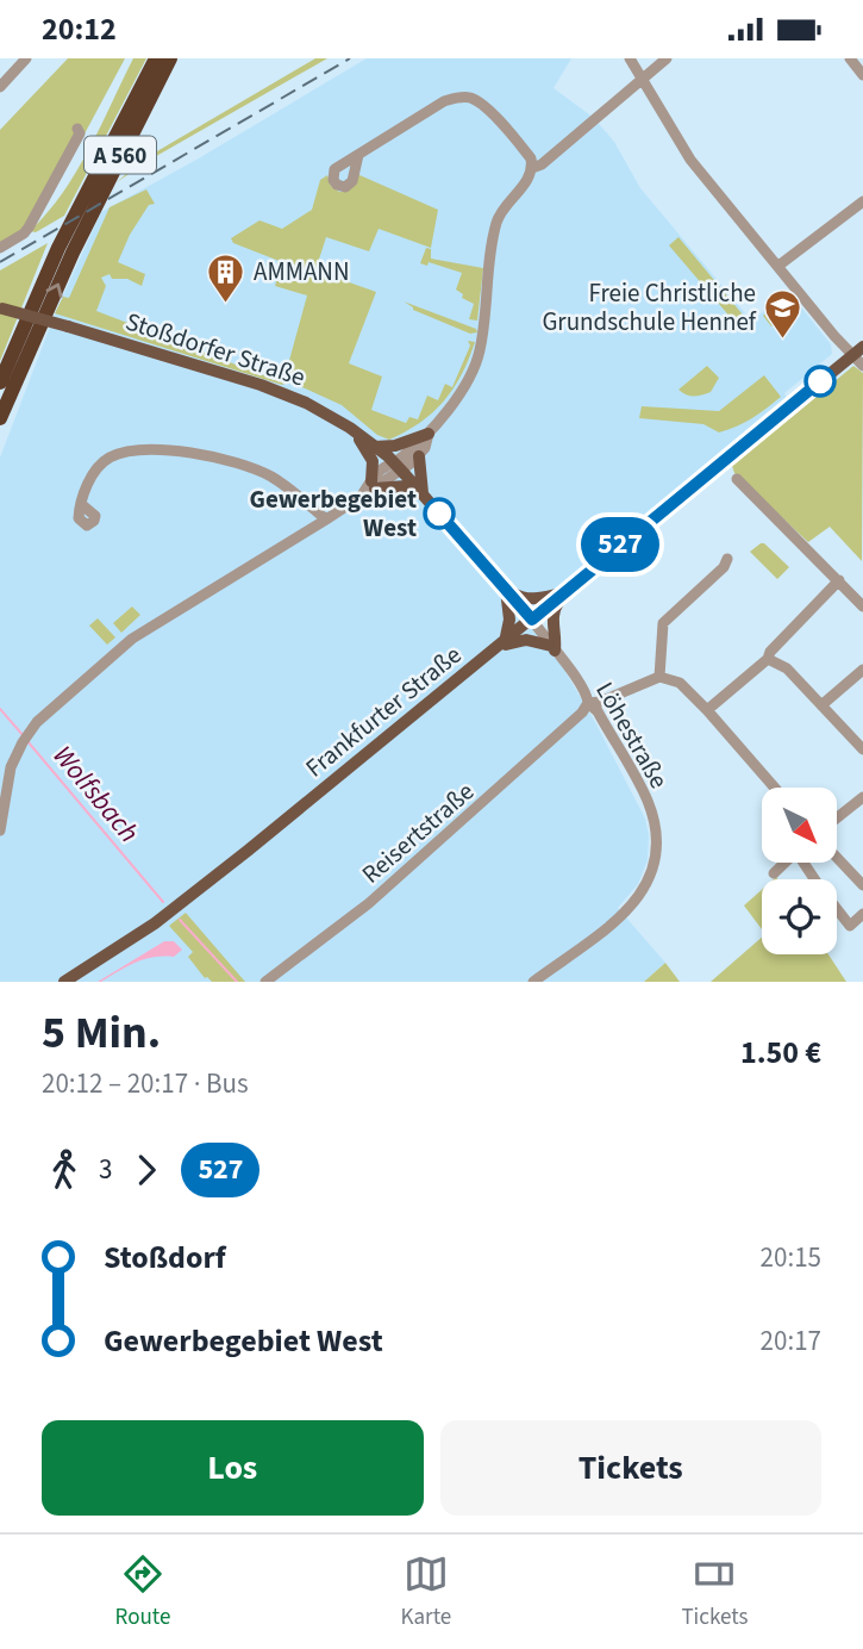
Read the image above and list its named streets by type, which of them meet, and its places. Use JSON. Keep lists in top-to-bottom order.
{
  "streets": {
    "highway": ["A 560"],
    "main road": ["Stoßdorfer Straße", "Frankfurter Straße"],
    "street": ["Löhestraße", "Reisertstraße"]
  },
  "crossings": [
    ["Stoßdorfer Straße", "Frankfurter Straße"],
    ["Stoßdorfer Straße", "Löhestraße"],
    ["Frankfurter Straße", "Löhestraße"],
    ["Löhestraße", "Reisertstraße"]
  ],
  "water": ["Wolfsbach"],
  "places": {
    "building": ["AMMANN"],
    "school or university": ["Freie Christliche Grundschule Hennef"],
    "other": ["Gewerbegebiet West"]
  },
  "lines": ["bus line 527"],
  "north": "bottom right",
  "page": {
    "status": "20:12",
    "on_map": "527",
    "heading": ["5 Min.", "20:12 – 20:17 · Bus", "1.50 €"],
    "legs": ["3", "527"],
    "list": [
      {
        "name": "Stoßdorf",
        "value": "20:15"
      },
      {
        "name": "Gewerbegebiet West",
        "value": "20:17"
      }
    ],
    "buttons": ["Los", "Tickets"],
    "tabs": ["Route", "Karte", "Tickets"]
  }
}
